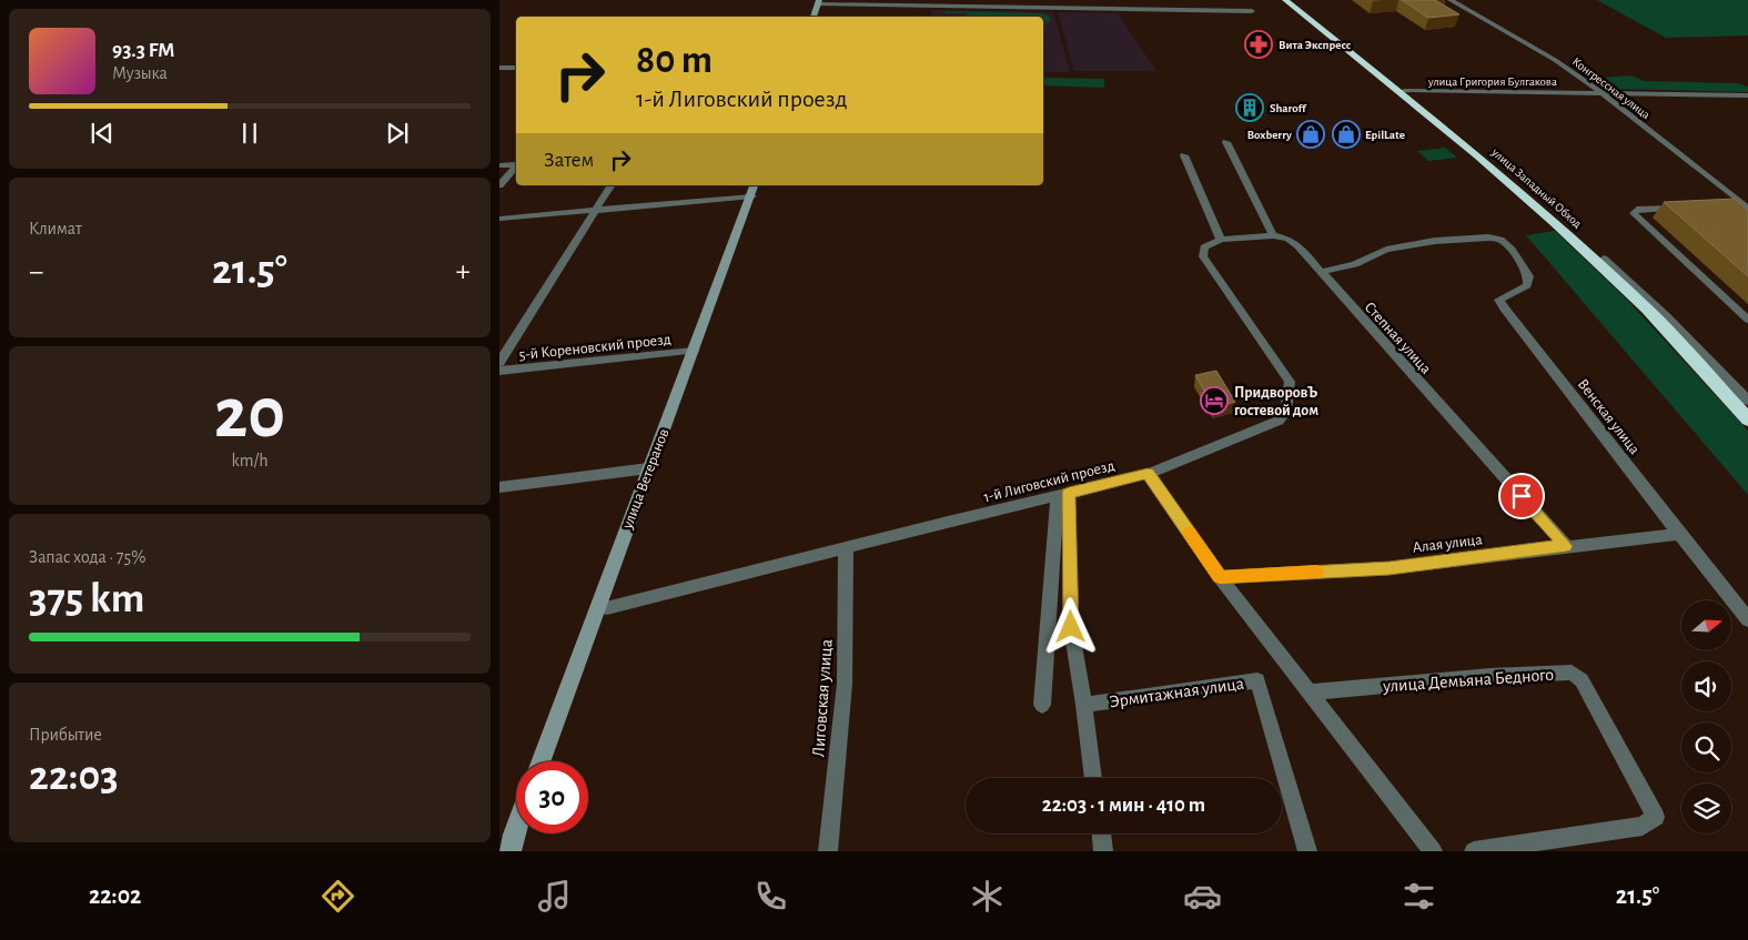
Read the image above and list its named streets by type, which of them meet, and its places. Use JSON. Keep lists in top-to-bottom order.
{
  "streets": {
    "highway": ["улица Западный Обход"],
    "street": [
      "улица Григория Булгакова",
      "Конгрессная улица",
      "Степная улица",
      "5-й Кореновский проезд",
      "Венская улица",
      "улица Ветеранов",
      "1-й Лиговский проезд",
      "Алая улица",
      "улица Демьяна Бедного",
      "Эрмитажная улица",
      "Лиговская улица"
    ]
  },
  "crossings": [
    ["улица Григория Булгакова", "Конгрессная улица"],
    ["улица Григория Булгакова", "улица Западный Обход"],
    ["Степная улица", "Венская улица"],
    ["Степная улица", "Алая улица"],
    ["5-й Кореновский проезд", "улица Ветеранов"],
    ["Венская улица", "Алая улица"],
    ["улица Ветеранов", "1-й Лиговский проезд"],
    ["1-й Лиговский проезд", "Лиговская улица"]
  ],
  "places": {
    "pharmacy": ["Вита Экспресс"],
    "building": ["Sharoff"],
    "shop": ["Boxberry", "EpilLate"],
    "hotel": ["ПридворовЪ гостевой дом"]
  },
  "north": "right",
  "page": {
    "turn": ["80 m", "1-й Лиговский проезд"],
    "song": ["93.3 FM", "Музыка"],
    "then": "Затем",
    "tile": [
      "Климат",
      ["20", "km/h"],
      ["Запас хода · 75%", "375 km"],
      ["Прибытие", "22:03"]
    ],
    "heat": ["−", "21.5°", "+"],
    "limit": "30",
    "trip": "22:03 · 1 мин · 410 m",
    "tabs": ["22:02", "21.5°"]
  }
}
